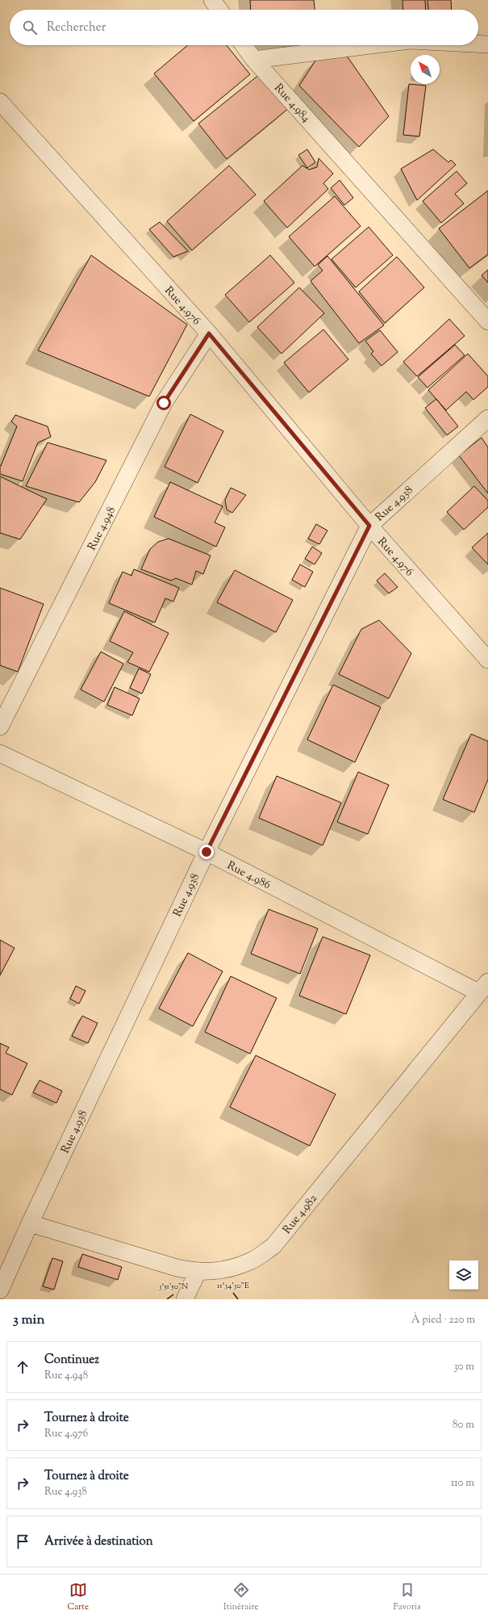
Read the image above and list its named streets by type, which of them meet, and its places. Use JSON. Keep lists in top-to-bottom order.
{
  "streets": {
    "street": [
      "Rue 4.984",
      "Rue 4.976",
      "Rue 4.938",
      "Rue 4.948",
      "Rue 4.986",
      "Rue 4.982"
    ]
  },
  "crossings": [
    ["Rue 4.976", "Rue 4.938"],
    ["Rue 4.976", "Rue 4.948"],
    ["Rue 4.938", "Rue 4.986"],
    ["Rue 4.938", "Rue 4.982"],
    ["Rue 4.986", "Rue 4.982"]
  ],
  "north": "top left",
  "page": {
    "search": "Rechercher",
    "heading": ["3 min", "À pied · 220 m"],
    "list": [
      ["Continuez", "Rue 4.948", "30 m"],
      ["Tournez à droite", "Rue 4.976", "80 m"],
      ["Tournez à droite", "Rue 4.938", "110 m"],
      "Arrivée à destination"
    ],
    "nav": ["Carte", "Itinéraire", "Favoris"]
  },
  "coordinates": ["11°34'30\"E", "3°51'50\"N"]
}
